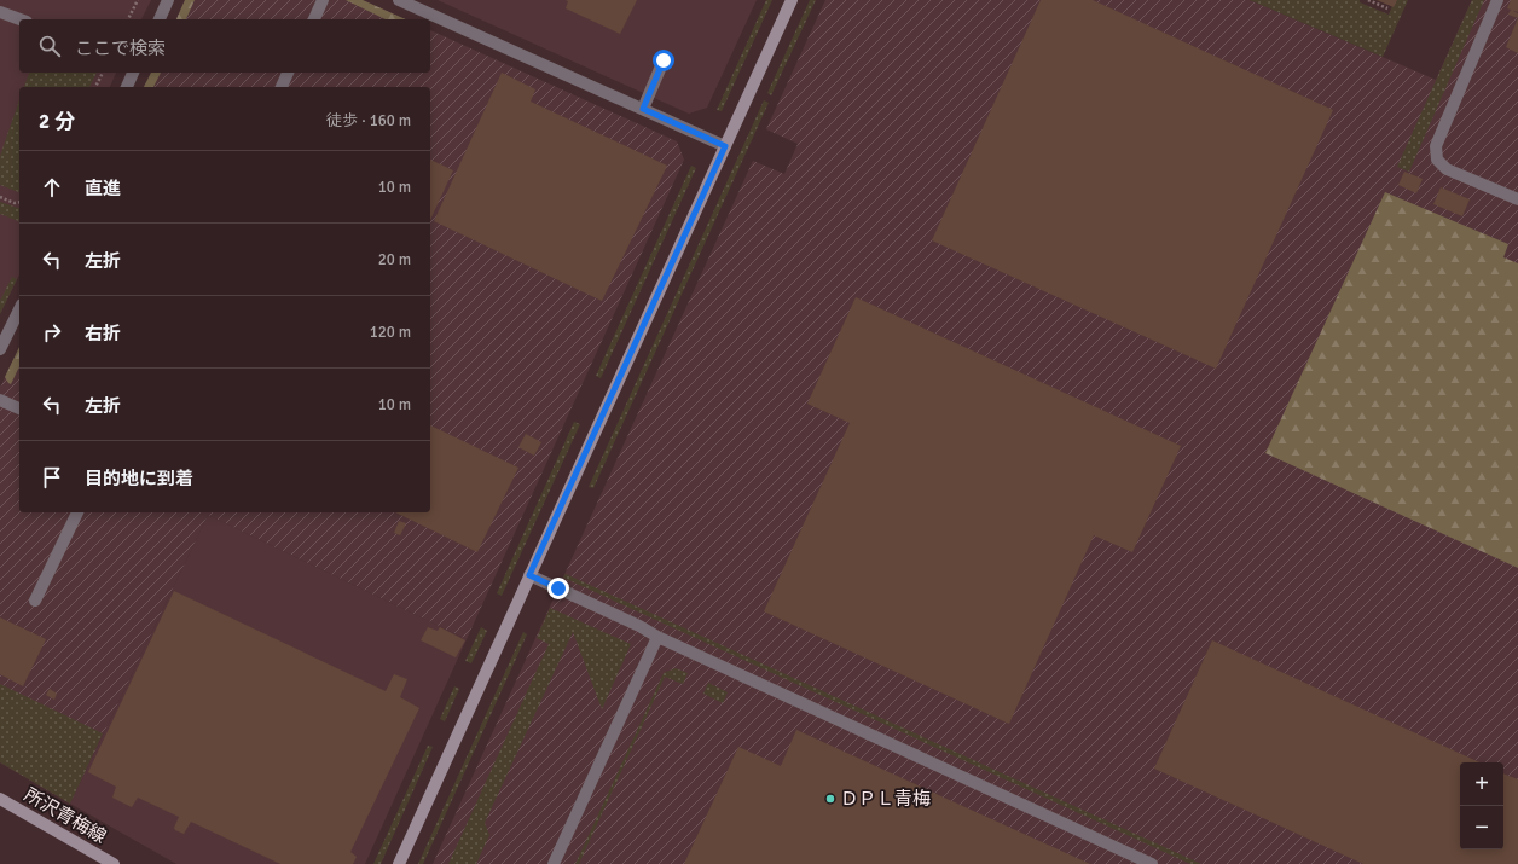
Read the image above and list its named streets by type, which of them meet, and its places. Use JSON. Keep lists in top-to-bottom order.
{
  "streets": {
    "street": ["所沢青梅線"]
  },
  "places": ["ＤＰＬ青梅"],
  "page": {
    "search": "ここで検索",
    "heading": ["2 分", "徒歩 · 160 m"],
    "list": [
      ["直進", "10 m"],
      ["左折", "20 m"],
      ["右折", "120 m"],
      ["左折", "10 m"],
      "目的地に到着"
    ],
    "map_buttons": ["+", "−"]
  }
}
